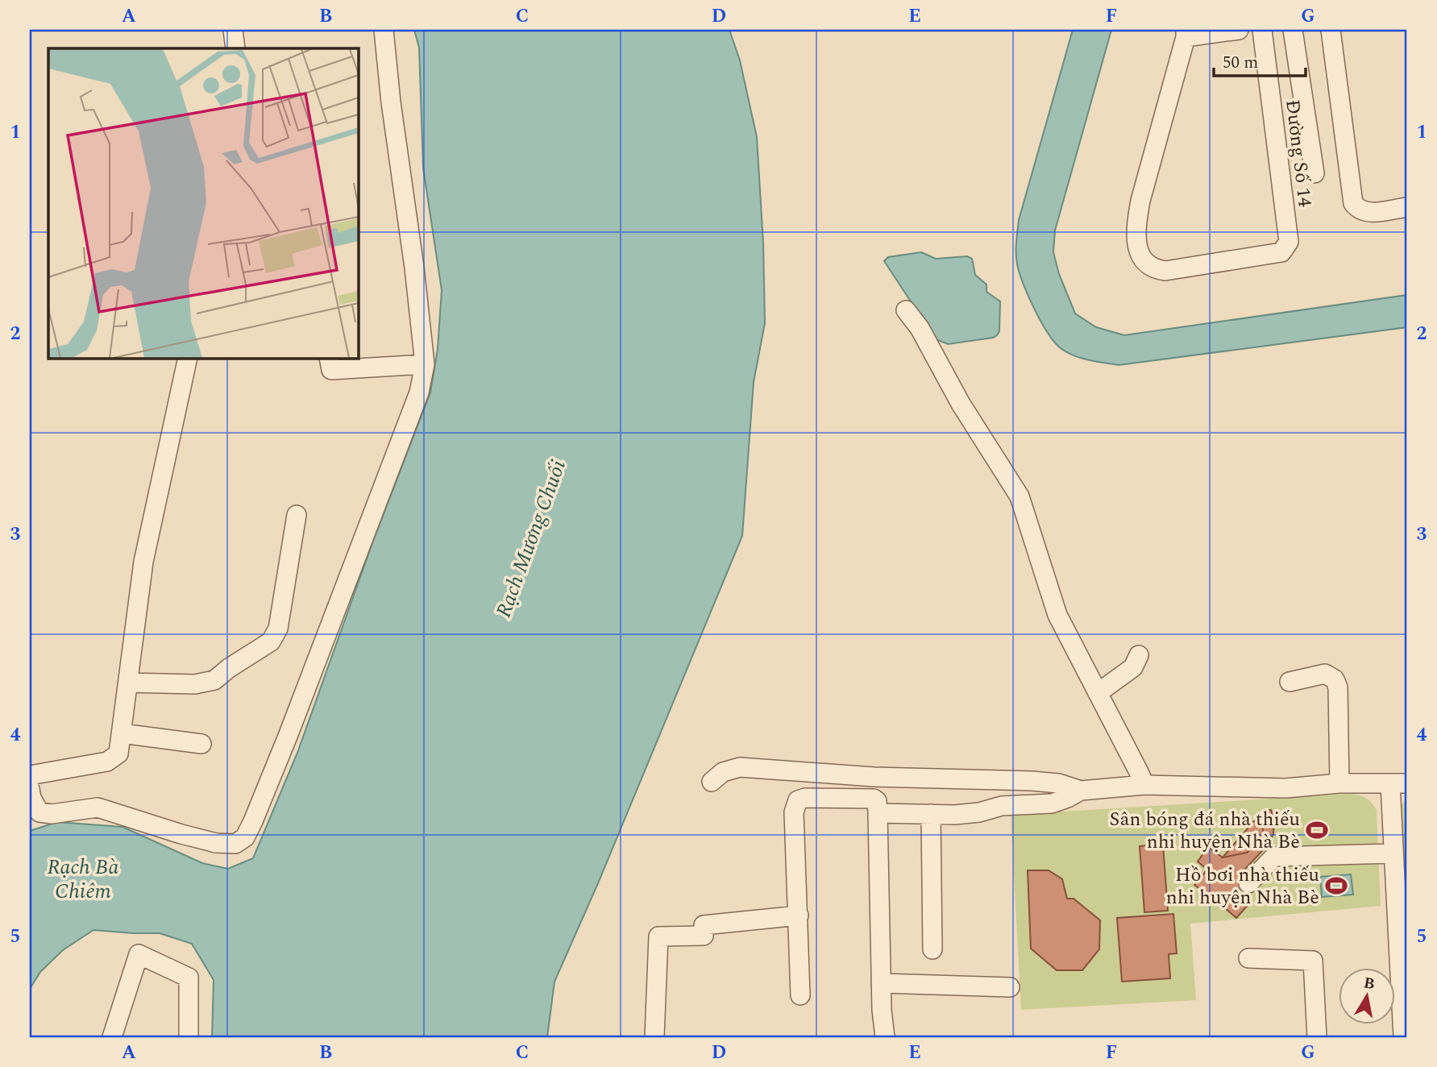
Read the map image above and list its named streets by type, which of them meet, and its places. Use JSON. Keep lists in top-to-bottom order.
{
  "streets": {
    "street": ["Đường Số 14"]
  },
  "water": ["Rạch Mương Chuối", "Rạch Bà Chiêm"],
  "places": {
    "sports": ["Sân bóng đá nhà thiếu nhi huyện Nhà Bè", "Hồ bơi nhà thiếu nhi huyện Nhà Bè"]
  },
  "scale_bar": "50 m",
  "north": "top",
  "grid": {
    "columns": [
      "A",
      "B",
      "C",
      "D",
      "E",
      "F",
      "G"
    ],
    "rows": [
      "1",
      "2",
      "3",
      "4",
      "5"
    ]
  }
}
